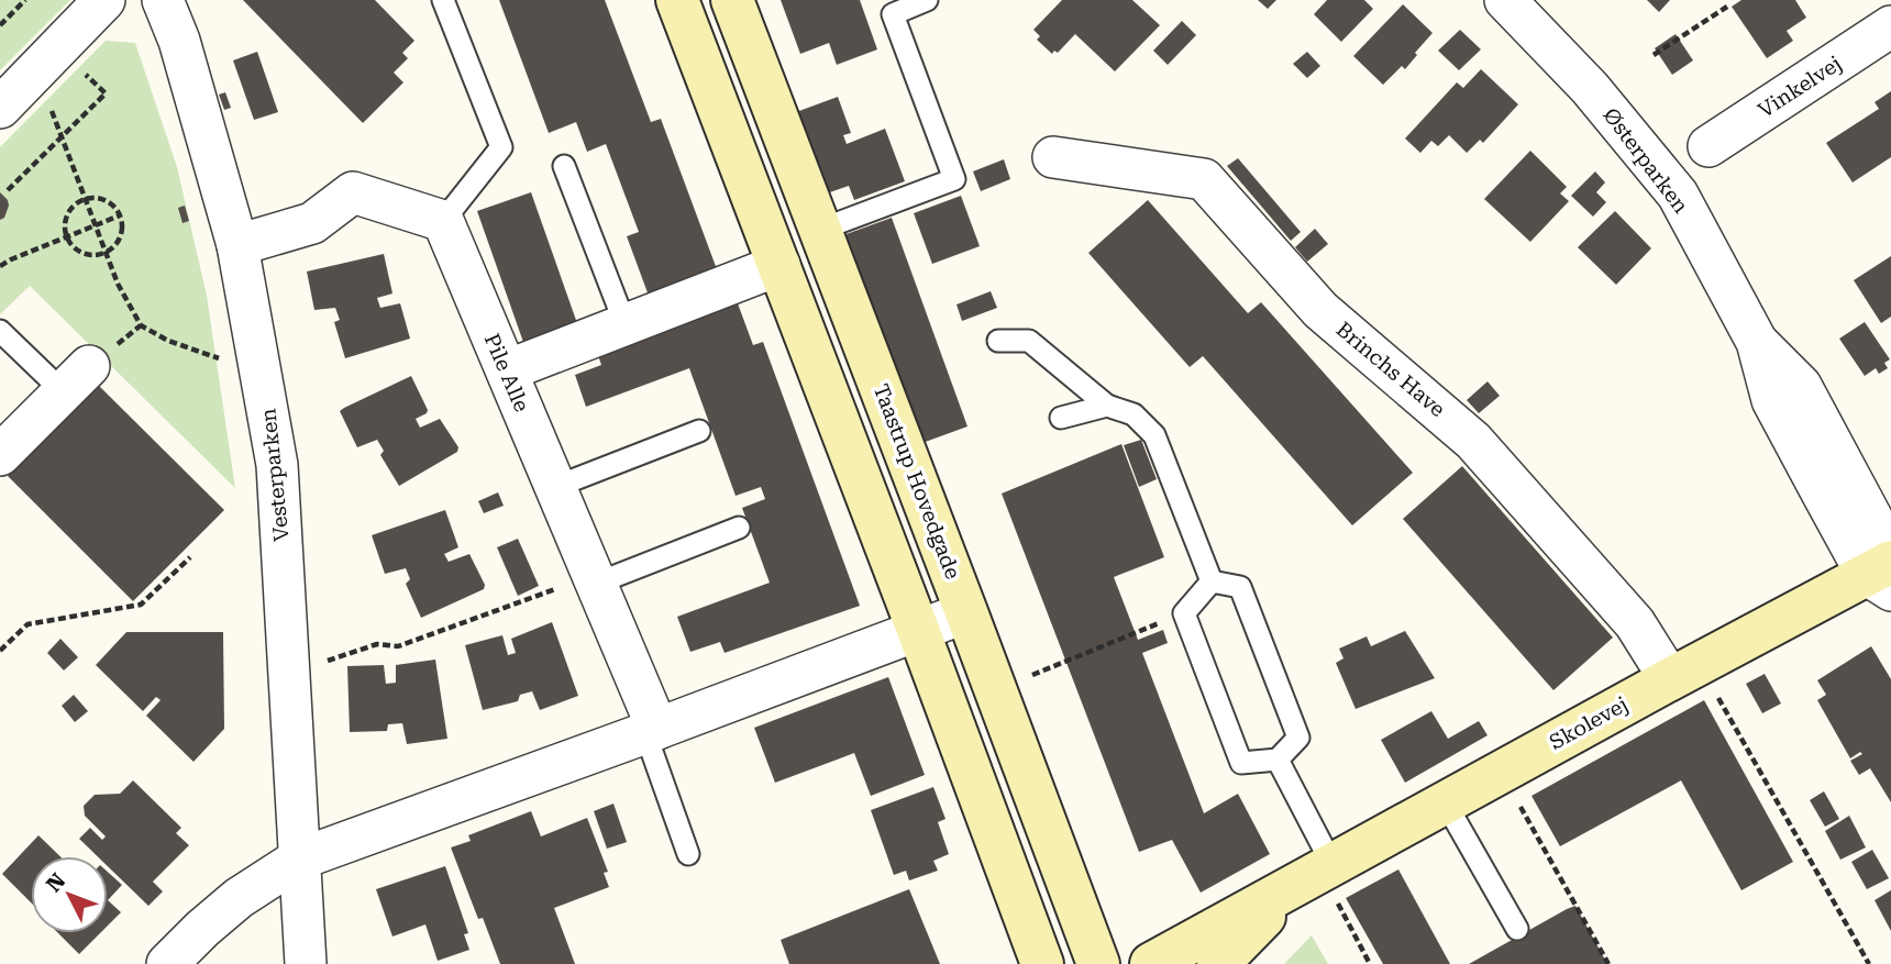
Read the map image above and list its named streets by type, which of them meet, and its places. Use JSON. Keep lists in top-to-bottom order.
{
  "streets": {
    "street": [
      "Vinkelvej",
      "Østerparken",
      "Brinchs Have",
      "Pile Alle",
      "Vesterparken",
      "Taastrup Hovedgade",
      "Skolevej"
    ]
  },
  "crossings": [
    ["Østerparken", "Skolevej"],
    ["Brinchs Have", "Skolevej"]
  ],
  "north": "top left"
}
